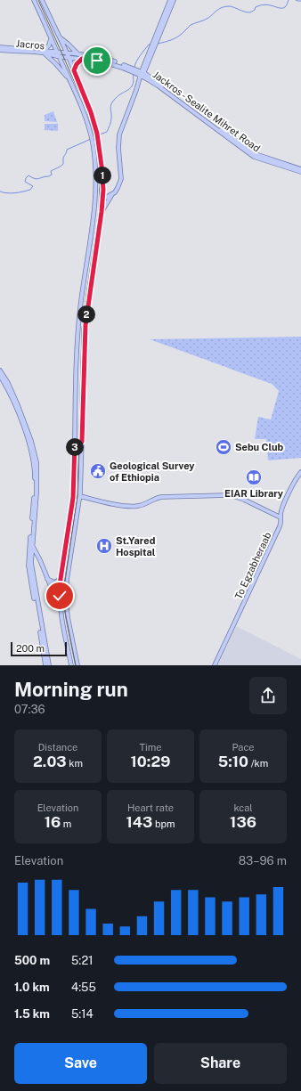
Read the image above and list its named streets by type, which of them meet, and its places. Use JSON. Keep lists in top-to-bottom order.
{
  "streets": {
    "main road": ["Jacros", "To Egzabheraab"]
  },
  "places": {
    "sports": ["Sebu Club"],
    "public building": ["Geological Survey of Ethiopia"],
    "library": ["EIAR Library"],
    "hospital": ["St.Yared Hospital"]
  },
  "scale_bar": "200 m",
  "page": {
    "pins": ["1", "2", "3"],
    "scale": "200 m",
    "heading": ["Morning run", "07:36"],
    "stats": [
      ["Distance", "2.03 km"],
      ["Time", "10:29"],
      ["Pace", "5:10 /km"],
      ["Elevation", "16 m"],
      ["Heart rate", "143 bpm"],
      ["kcal", "136"]
    ],
    "chart": ["Elevation", "83–96 m"],
    "list": [
      {
        "name": "500 m",
        "note": "5:21"
      },
      {
        "name": "1.0 km",
        "note": "4:55"
      },
      {
        "name": "1.5 km",
        "note": "5:14"
      }
    ],
    "buttons": ["Save", "Share"]
  }
}
